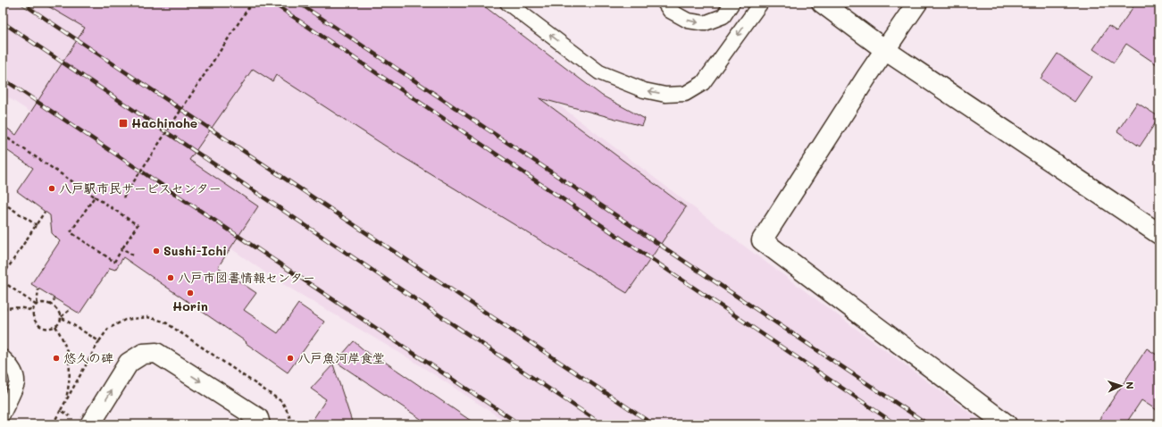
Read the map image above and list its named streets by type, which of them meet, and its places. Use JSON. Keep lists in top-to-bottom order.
{
  "places": {
    "transit": ["Hachinohe"],
    "other": [
      "八戸駅市民サービスセンター",
      "Sushi-Ichi",
      "八戸市図書情報センター",
      "Horin",
      "悠久の碑",
      "八戸魚河岸食堂"
    ]
  },
  "north": "right"
}
